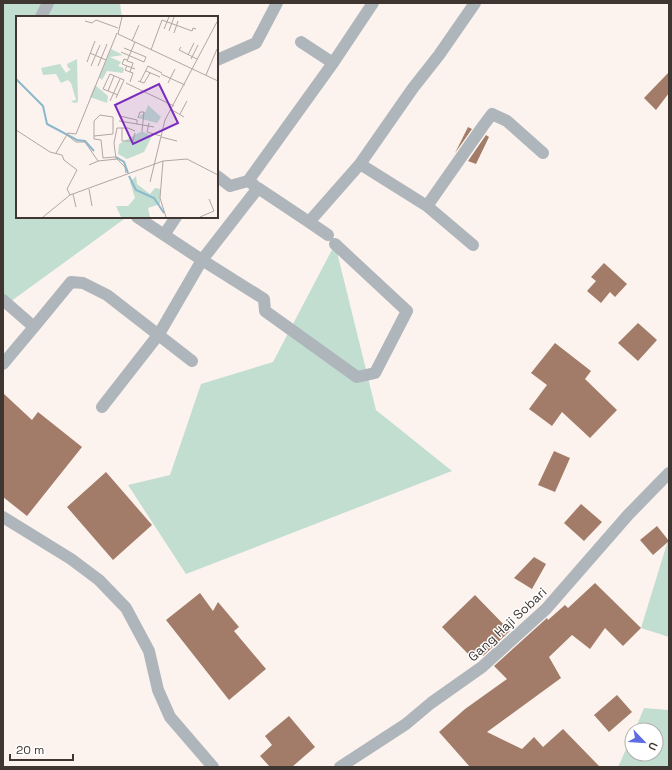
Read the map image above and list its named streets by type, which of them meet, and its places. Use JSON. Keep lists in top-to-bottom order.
{
  "streets": {
    "street": ["Gang Haji Sobari"]
  },
  "scale_bar": "20 m",
  "north": "bottom right"
}
